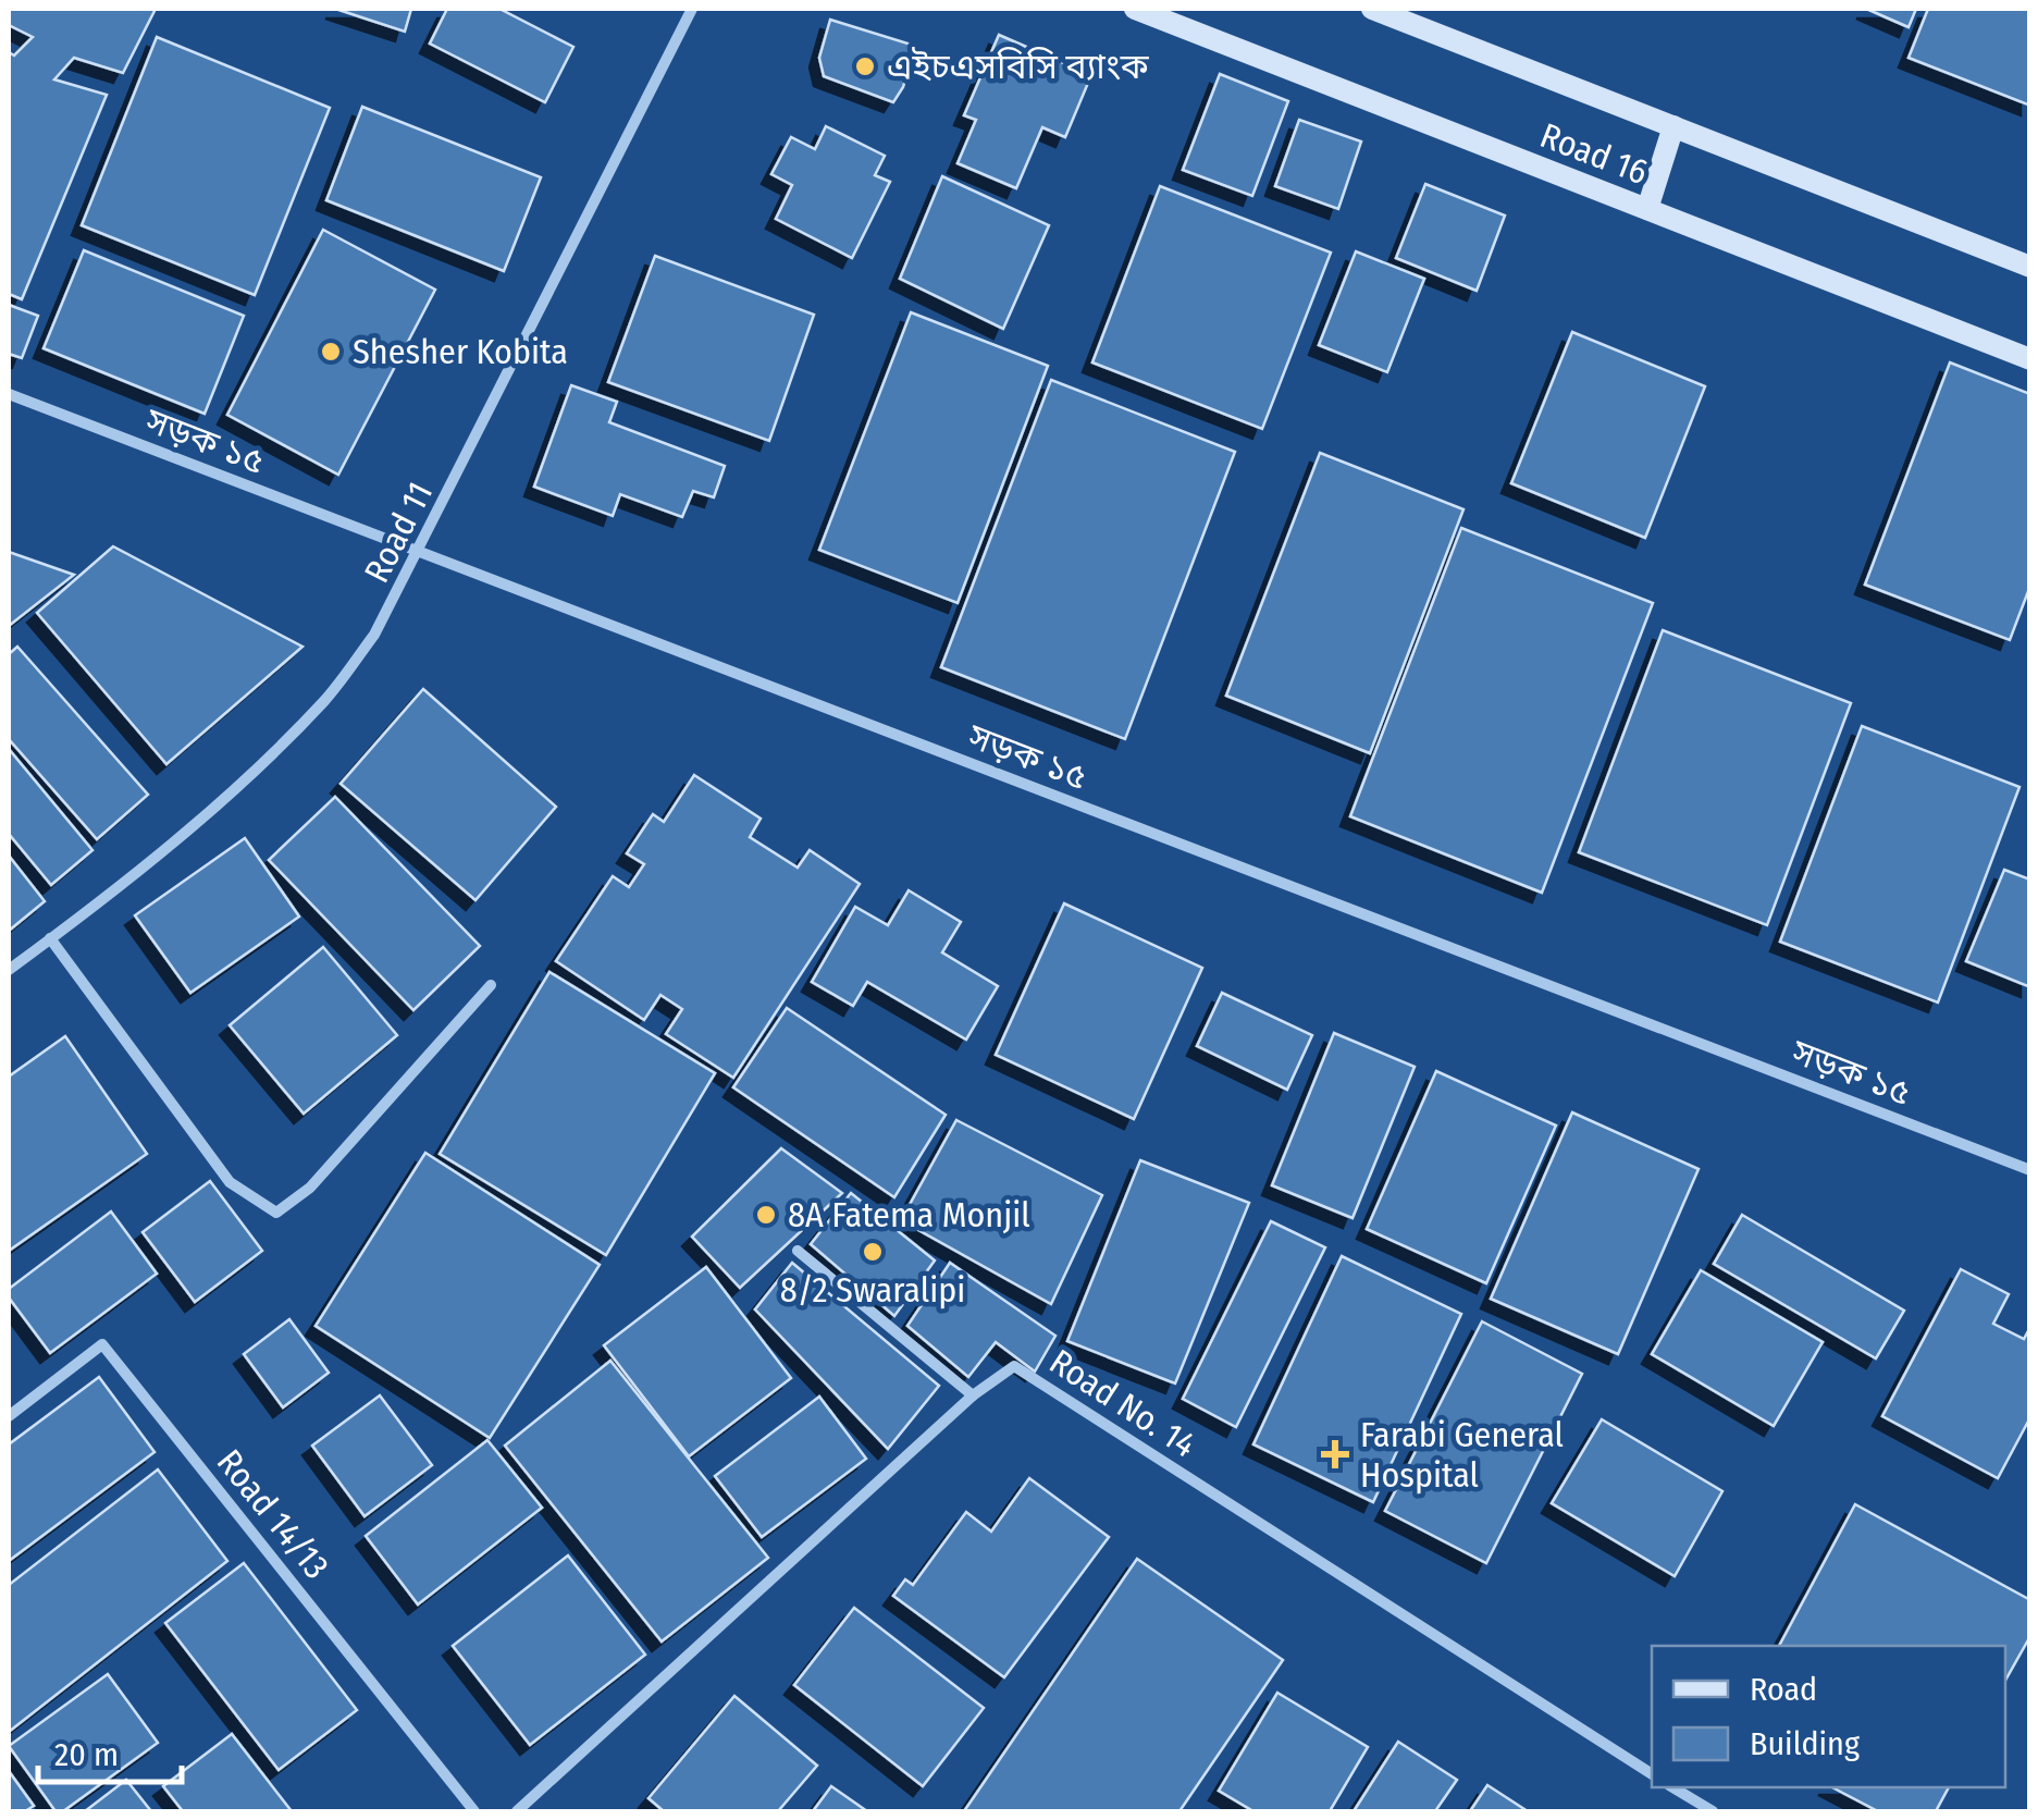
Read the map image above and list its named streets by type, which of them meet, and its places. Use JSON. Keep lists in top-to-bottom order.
{
  "streets": {
    "main road": ["Road 16"],
    "street": [
      "সড়ক ১৫",
      "Road 11",
      "Road No. 14",
      "Road 14/13"
    ]
  },
  "crossings": [
    ["সড়ক ১৫", "Road 11"]
  ],
  "places": {
    "other": [
      "এইচএসবিসি ব্যাংক",
      "Shesher Kobita",
      "8A Fatema Monjil",
      "8/2 Swaralipi"
    ],
    "health": ["Farabi General Hospital"]
  },
  "legend": ["Road", "Building"],
  "scale_bar": "20 m"
}
